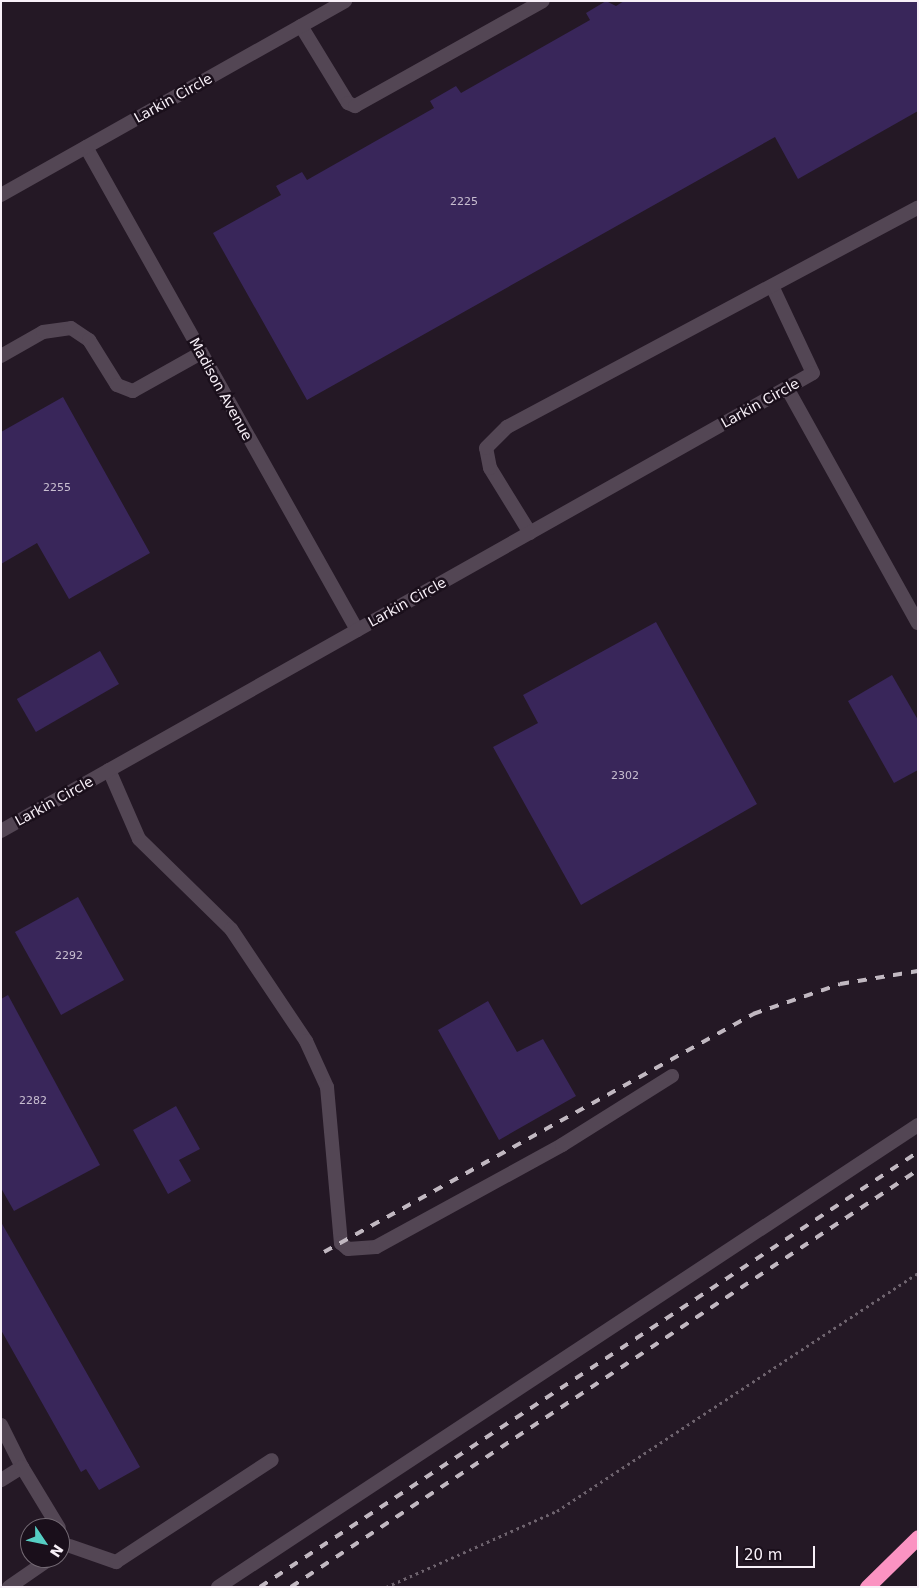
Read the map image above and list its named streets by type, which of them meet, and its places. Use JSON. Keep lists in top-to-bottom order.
{
  "streets": {
    "street": ["Larkin Circle", "Madison Avenue"]
  },
  "crossings": [
    ["Larkin Circle", "Madison Avenue"]
  ],
  "house_numbers": [
    "2225",
    "2255",
    "2302",
    "2292",
    "2282"
  ],
  "scale_bar": "20 m",
  "north": "bottom right"
}
